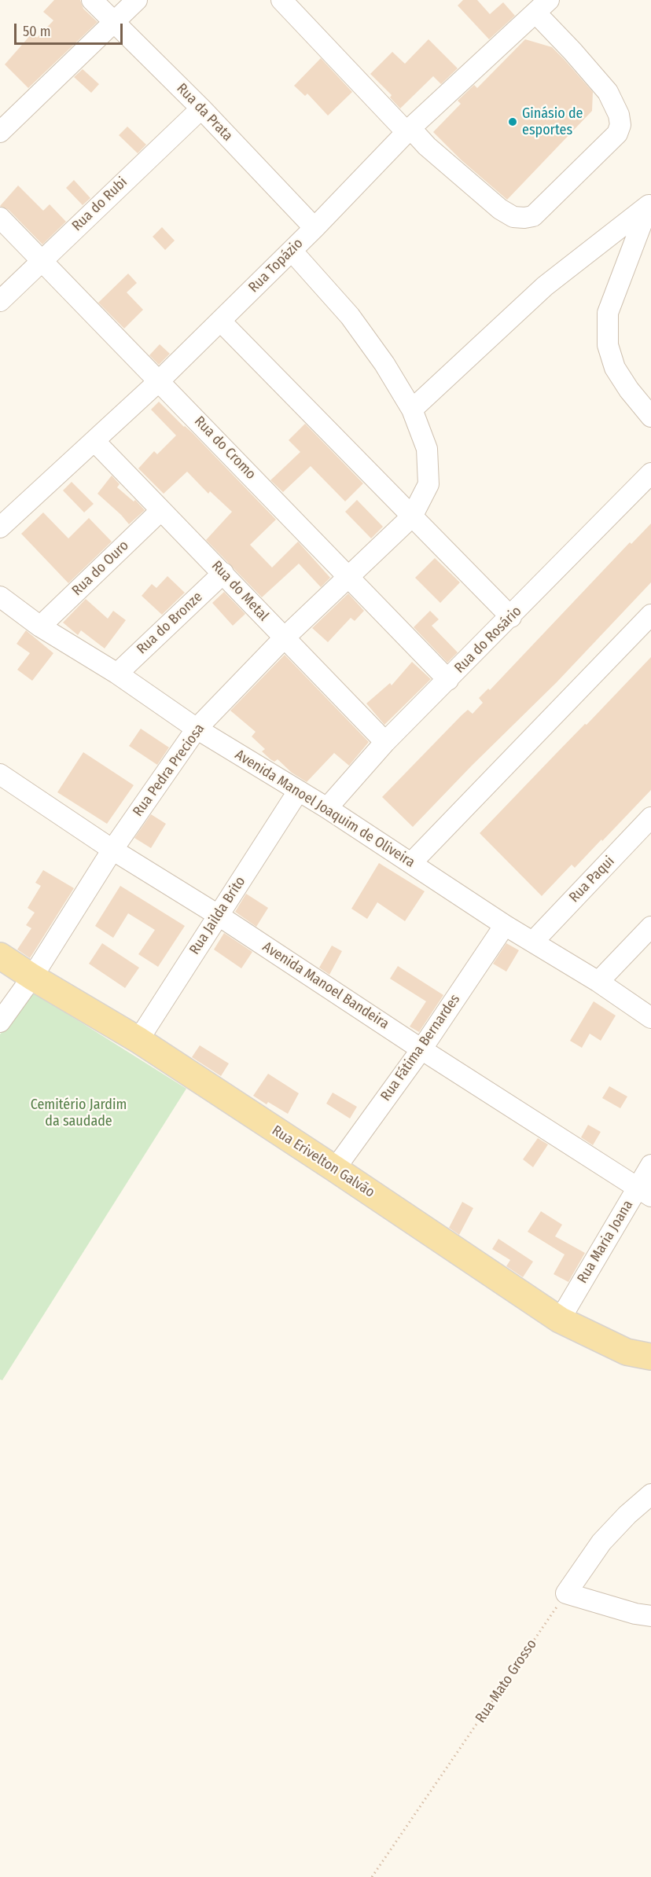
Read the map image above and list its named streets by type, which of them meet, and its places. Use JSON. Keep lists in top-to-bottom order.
{
  "streets": {
    "main road": ["Rua Erivelton Galvão"],
    "street": [
      "Rua da Prata",
      "Rua do Rubi",
      "Rua Topázio",
      "Rua do Cromo",
      "Rua do Ouro",
      "Rua do Metal",
      "Rua do Bronze",
      "Rua do Rosário",
      "Rua Pedra Preciosa",
      "Avenida Manoel Joaquim de Oliveira",
      "Rua Paqui",
      "Rua Jailda Brito",
      "Avenida Manoel Bandeira",
      "Rua Fátima Bernardes",
      "Rua Maria Joana"
    ],
    "path": ["Rua Mato Grosso"]
  },
  "crossings": [
    ["Rua da Prata", "Rua do Rubi"],
    ["Rua da Prata", "Rua Topázio"],
    ["Rua do Rubi", "Rua do Cromo"],
    ["Rua Topázio", "Rua do Cromo"],
    ["Rua Topázio", "Rua do Metal"],
    ["Rua do Cromo", "Rua do Rosário"],
    ["Rua do Cromo", "Rua Pedra Preciosa"],
    ["Rua do Ouro", "Rua do Metal"],
    ["Rua do Ouro", "Avenida Manoel Joaquim de Oliveira"],
    ["Rua do Metal", "Rua do Bronze"],
    ["Rua do Metal", "Rua do Rosário"],
    ["Rua do Metal", "Rua Pedra Preciosa"],
    ["Rua do Bronze", "Avenida Manoel Joaquim de Oliveira"],
    ["Rua do Rosário", "Avenida Manoel Joaquim de Oliveira"],
    ["Rua Pedra Preciosa", "Avenida Manoel Joaquim de Oliveira"],
    ["Rua Pedra Preciosa", "Avenida Manoel Bandeira"],
    ["Rua Pedra Preciosa", "Rua Erivelton Galvão"],
    ["Avenida Manoel Joaquim de Oliveira", "Rua Paqui"],
    ["Avenida Manoel Joaquim de Oliveira", "Rua Jailda Brito"],
    ["Avenida Manoel Joaquim de Oliveira", "Rua Fátima Bernardes"],
    ["Rua Jailda Brito", "Avenida Manoel Bandeira"],
    ["Rua Jailda Brito", "Rua Erivelton Galvão"],
    ["Avenida Manoel Bandeira", "Rua Fátima Bernardes"],
    ["Avenida Manoel Bandeira", "Rua Maria Joana"],
    ["Rua Fátima Bernardes", "Rua Erivelton Galvão"],
    ["Rua Erivelton Galvão", "Rua Maria Joana"]
  ],
  "parks": ["Cemitério Jardim da saudade"],
  "places": ["Ginásio de esportes"],
  "scale_bar": "50 m"
}
